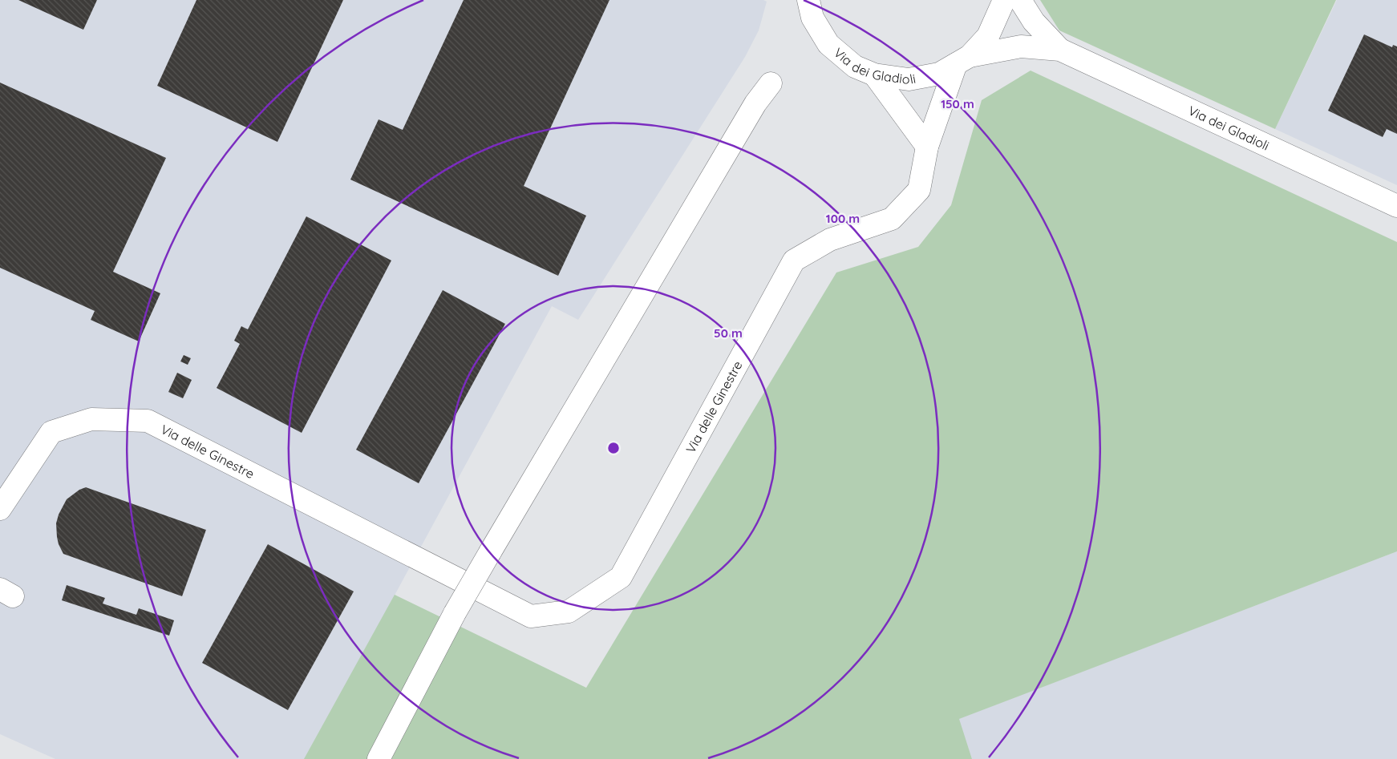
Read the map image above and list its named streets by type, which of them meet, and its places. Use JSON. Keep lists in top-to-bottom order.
{
  "streets": {
    "street": ["Via dei Gladioli", "Via delle Ginestre"]
  },
  "crossings": [
    ["Via dei Gladioli", "Via delle Ginestre"]
  ],
  "rings": ["150 m", "100 m", "50 m"]
}
